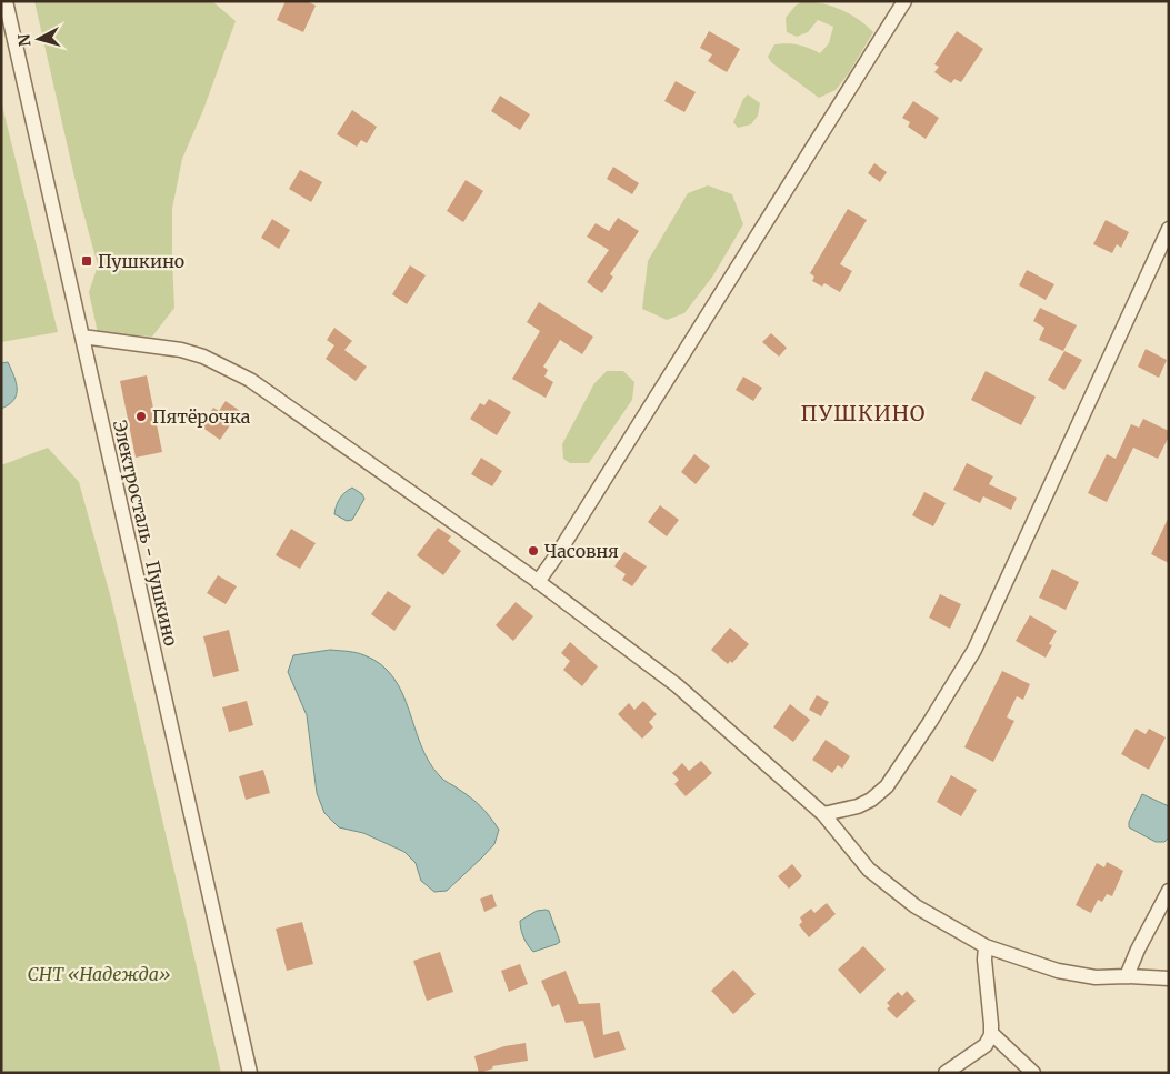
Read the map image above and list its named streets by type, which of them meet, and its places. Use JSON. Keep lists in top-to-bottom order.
{
  "streets": {
    "street": ["Электросталь - Пушкино"]
  },
  "districts": ["ПУШКИНО"],
  "parks": ["СНТ «Надежда»"],
  "places": {
    "transit": ["Пушкино"],
    "other": ["Пятёрочка", "Часовня"]
  },
  "north": "left"
}
